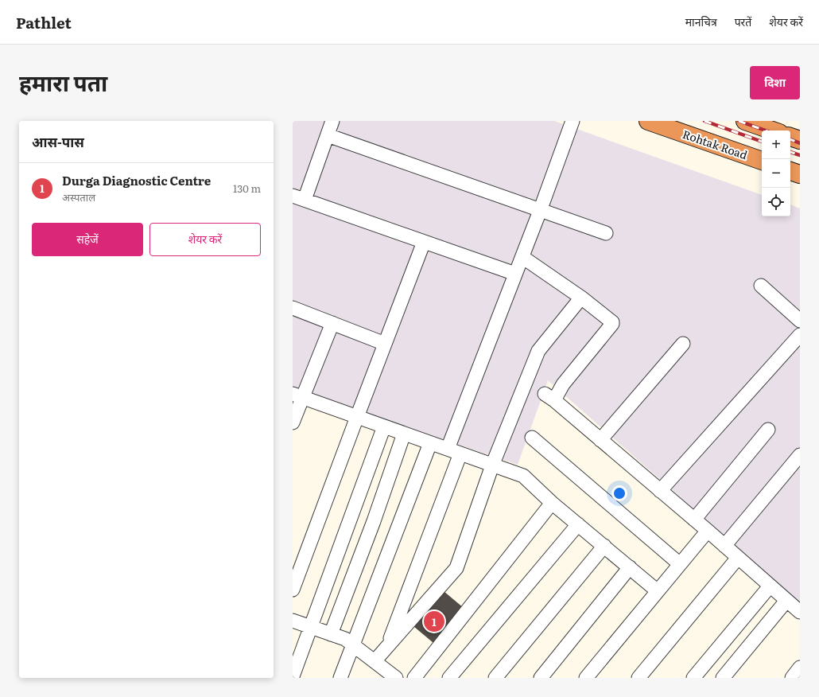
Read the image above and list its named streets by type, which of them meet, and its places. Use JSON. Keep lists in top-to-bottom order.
{
  "streets": {
    "highway": ["Rohtak Road"]
  },
  "page": {
    "header": "Pathlet",
    "nav": ["मानचित्र", "परतें", "शेयर करें"],
    "title": "हमारा पता",
    "buttons": [
      "दिशा",
      ["सहेजें", "शेयर करें"]
    ],
    "heading": "आस-पास",
    "map_buttons": ["+", "−"],
    "list": [
      {
        "mark": "1",
        "name": "Durga Diagnostic Centre",
        "note": "अस्पताल",
        "value": "130 m"
      }
    ],
    "pins": "1"
  }
}
